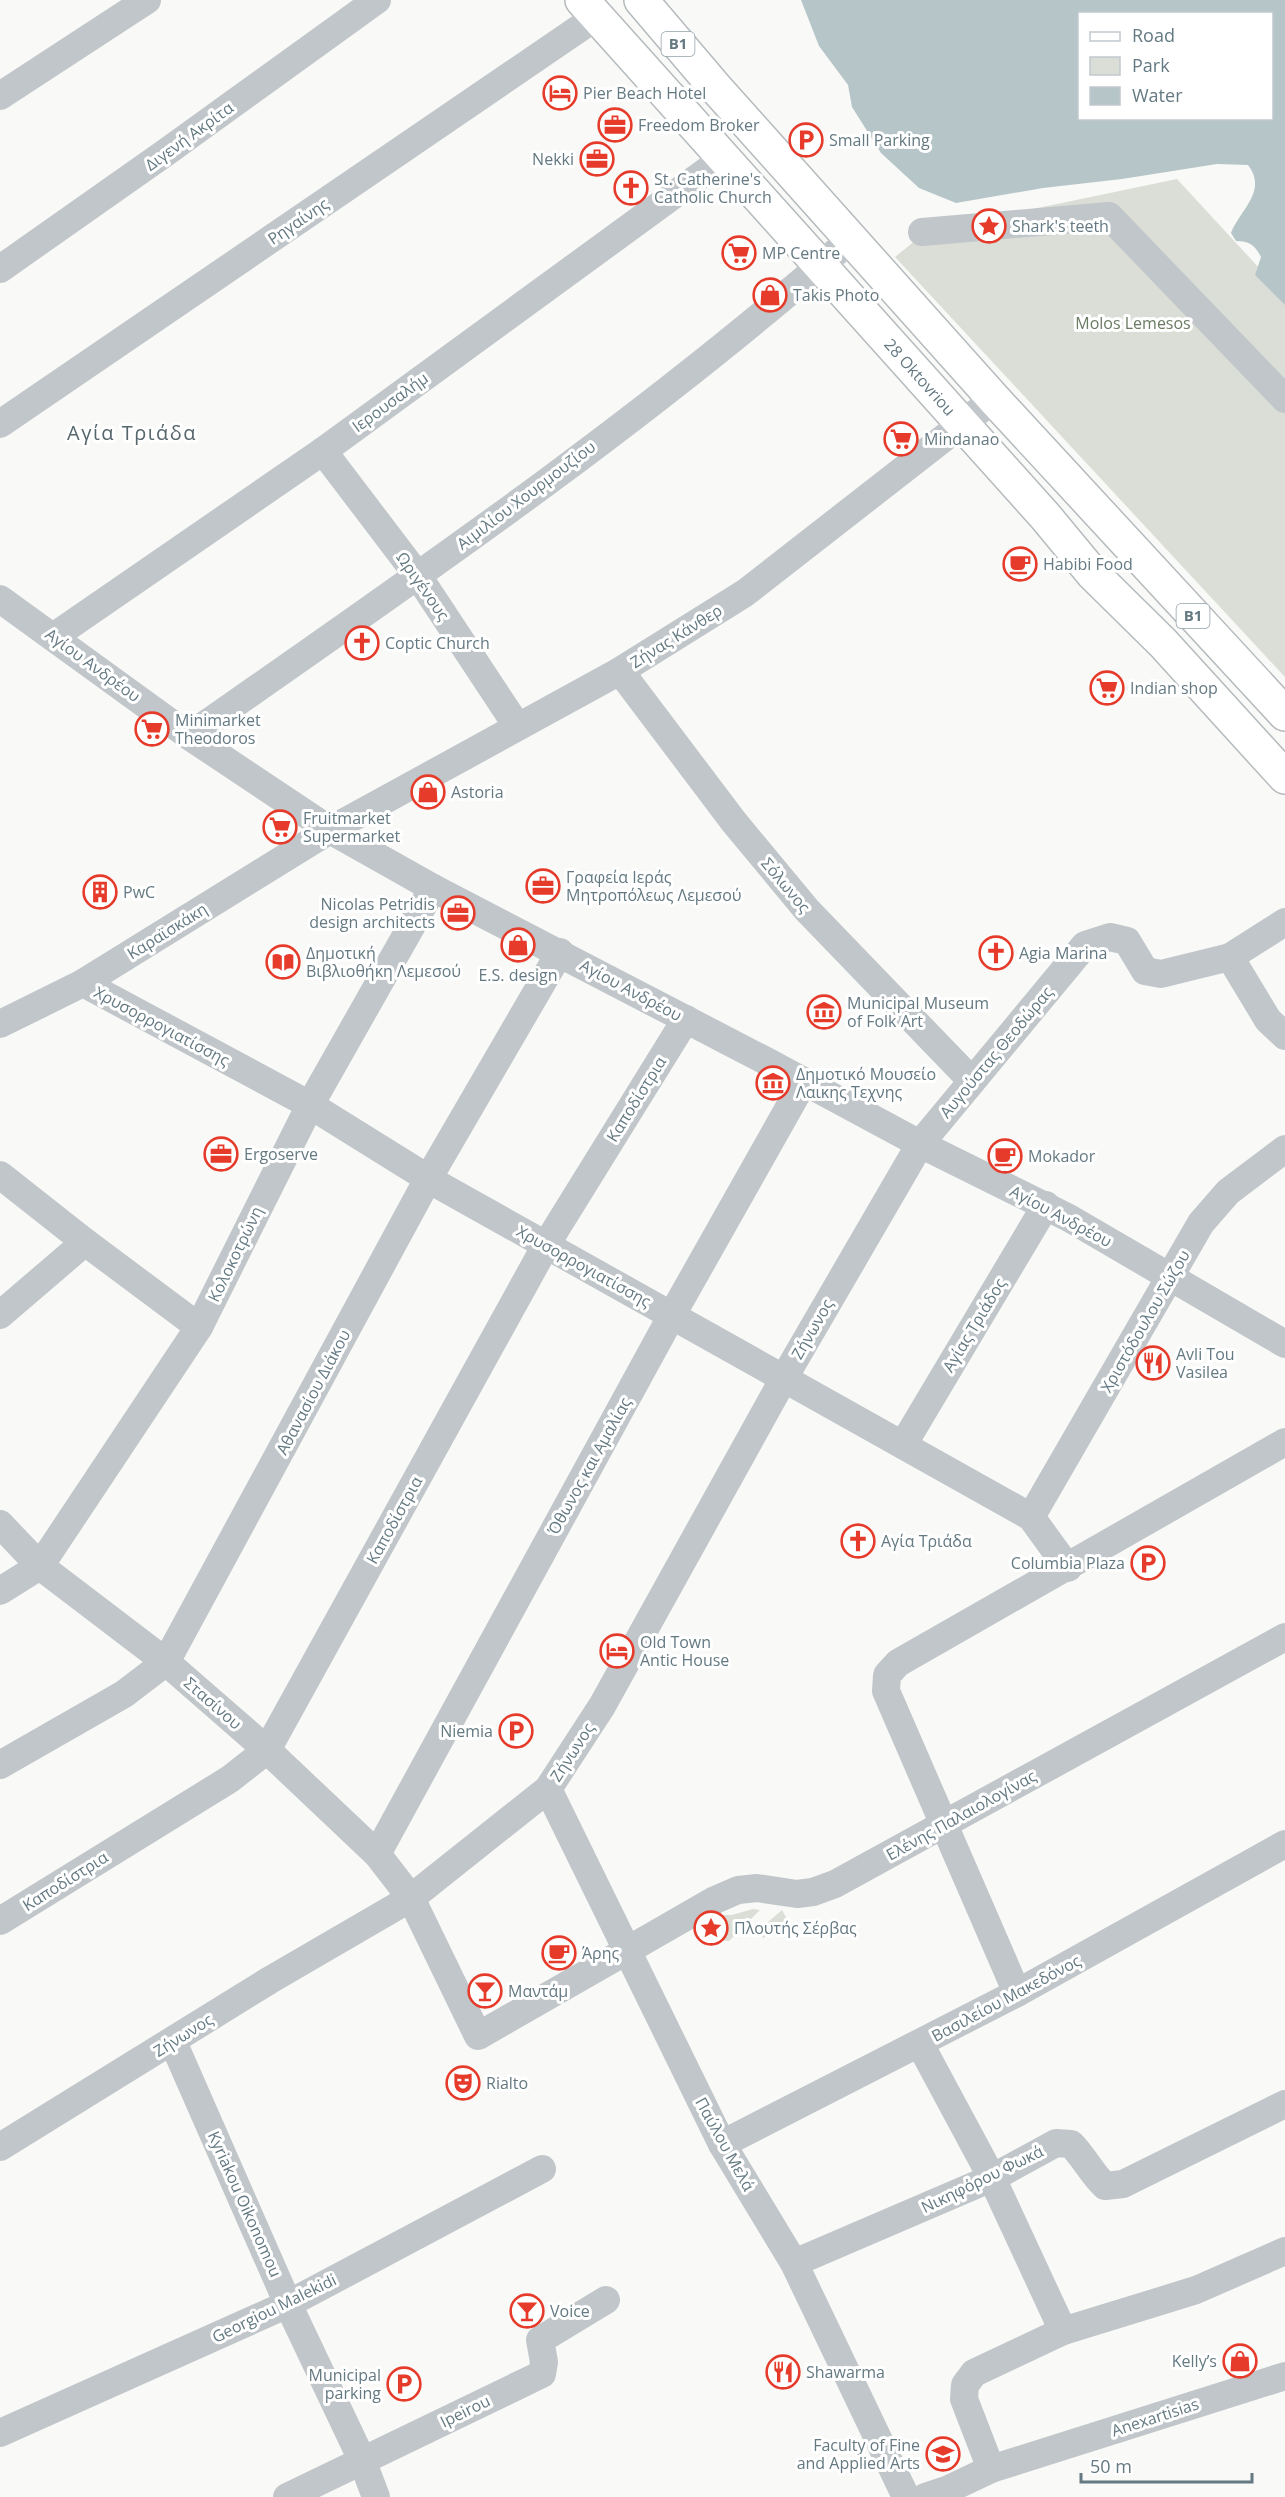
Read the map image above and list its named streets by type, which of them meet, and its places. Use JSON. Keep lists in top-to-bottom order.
{
  "streets": {
    "main road": ["B1", "28 Oktovriou"],
    "street": [
      "Διγενή Ακρίτα",
      "Ρηγαίνης",
      "Ιερουσαλήμ",
      "Αιμιλίου Χουρμουζίου",
      "Ωριγένους",
      "Ζήνας Κάνθερ",
      "Αγίου Ανδρέου",
      "Σόλωνος",
      "Καραϊσκάκη",
      "Χρυσορρογιατίσσης",
      "Αυγούστας Θεοδώρας",
      "Καποδίστρια",
      "Κολοκοτρώνη",
      "Χριστόδουλου Σώζου",
      "Αγίας Τριάδος",
      "Ζήνωνος",
      "Αθανασίου Διάκου",
      "Όθωνος και Αμαλίας",
      "Στασίνου",
      "Ελένης Παλαιολογίνας",
      "Βασιλείου Μακεδόνος",
      "Παύλου Μελά",
      "Νικηφόρου Φωκά",
      "Kyriakou Oikonomou",
      "Georgiou Malekidi",
      "Ipeirou",
      "Anexartisias"
    ]
  },
  "crossings": [
    ["B1", "Αιμιλίου Χουρμουζίου"],
    ["B1", "Ζήνας Κάνθερ"],
    ["Ρηγαίνης", "28 Oktovriou"],
    ["28 Oktovriou", "Ιερουσαλήμ"],
    ["28 Oktovriou", "Αιμιλίου Χουρμουζίου"],
    ["28 Oktovriou", "Ζήνας Κάνθερ"],
    ["Ιερουσαλήμ", "Ωριγένους"],
    ["Ιερουσαλήμ", "Αγίου Ανδρέου"],
    ["Αιμιλίου Χουρμουζίου", "Ωριγένους"],
    ["Αιμιλίου Χουρμουζίου", "Αγίου Ανδρέου"],
    ["Ωριγένους", "Ζήνας Κάνθερ"],
    ["Ζήνας Κάνθερ", "Αγίου Ανδρέου"],
    ["Ζήνας Κάνθερ", "Σόλωνος"],
    ["Ζήνας Κάνθερ", "Καραϊσκάκη"],
    ["Αγίου Ανδρέου", "Καραϊσκάκη"],
    ["Αγίου Ανδρέου", "Αυγούστας Θεοδώρας"],
    ["Αγίου Ανδρέου", "Καποδίστρια"],
    ["Αγίου Ανδρέου", "Κολοκοτρώνη"],
    ["Αγίου Ανδρέου", "Χριστόδουλου Σώζου"],
    ["Αγίου Ανδρέου", "Αγίας Τριάδος"],
    ["Αγίου Ανδρέου", "Ζήνωνος"],
    ["Αγίου Ανδρέου", "Αθανασίου Διάκου"],
    ["Αγίου Ανδρέου", "Όθωνος και Αμαλίας"],
    ["Σόλωνος", "Αυγούστας Θεοδώρας"],
    ["Καραϊσκάκη", "Χρυσορρογιατίσσης"],
    ["Χρυσορρογιατίσσης", "Καποδίστρια"],
    ["Χρυσορρογιατίσσης", "Κολοκοτρώνη"],
    ["Χρυσορρογιατίσσης", "Χριστόδουλου Σώζου"],
    ["Χρυσορρογιατίσσης", "Αγίας Τριάδος"],
    ["Χρυσορρογιατίσσης", "Ζήνωνος"],
    ["Χρυσορρογιατίσσης", "Αθανασίου Διάκου"],
    ["Χρυσορρογιατίσσης", "Όθωνος και Αμαλίας"],
    ["Αυγούστας Θεοδώρας", "Ζήνωνος"],
    ["Καποδίστρια", "Στασίνου"],
    ["Κολοκοτρώνη", "Στασίνου"],
    ["Ζήνωνος", "Στασίνου"],
    ["Ζήνωνος", "Παύλου Μελά"],
    ["Ζήνωνος", "Kyriakou Oikonomou"],
    ["Αθανασίου Διάκου", "Στασίνου"],
    ["Όθωνος και Αμαλίας", "Στασίνου"],
    ["Στασίνου", "Ελένης Παλαιολογίνας"],
    ["Ελένης Παλαιολογίνας", "Παύλου Μελά"],
    ["Βασιλείου Μακεδόνος", "Παύλου Μελά"],
    ["Παύλου Μελά", "Νικηφόρου Φωκά"],
    ["Kyriakou Oikonomou", "Georgiou Malekidi"],
    ["Kyriakou Oikonomou", "Ipeirou"]
  ],
  "districts": ["Αγία Τριάδα"],
  "parks": ["Molos Lemesos"],
  "places": {
    "hotel": ["Pier Beach Hotel", "Old Town Antic House"],
    "office": [
      "Freedom Broker",
      "Nekki",
      "Γραφεία Ιεράς Μητροπόλεως Λεμεσού",
      "Nicolas Petridis design architects",
      "Ergoserve"
    ],
    "parking": [
      "Small Parking",
      "Columbia Plaza",
      "Niemia",
      "Municipal parking"
    ],
    "church": [
      "St. Catherine's Catholic Church",
      "Coptic Church",
      "Agia Marina",
      "Αγία Τριάδα"
    ],
    "place": ["Shark's teeth", "Πλουτής Σέρβας"],
    "supermarket": [
      "MP Centre",
      "Mindanao",
      "Indian shop",
      "Minimarket Theodoros",
      "Fruitmarket Supermarket"
    ],
    "shop": [
      "Takis Photo",
      "Astoria",
      "E.S. design",
      "Kelly’s"
    ],
    "cafe": ["Habibi Food", "Mokador", "Άρης"],
    "building": ["PwC"],
    "library": ["Δημοτική Βιβλιοθήκη Λεμεσού"],
    "museum": ["Municipal Museum of Folk Art", "Δημοτικό Μουσείο Λαικης Τεχνης"],
    "restaurant": ["Avli Tou Vasilea", "Shawarma"],
    "bar": ["Μαντάμ", "Voice"],
    "theatre": ["Rialto"],
    "school or university": ["Faculty of Fine and Applied Arts"]
  },
  "legend": ["Road", "Park", "Water"],
  "scale_bar": "50 m"
}
